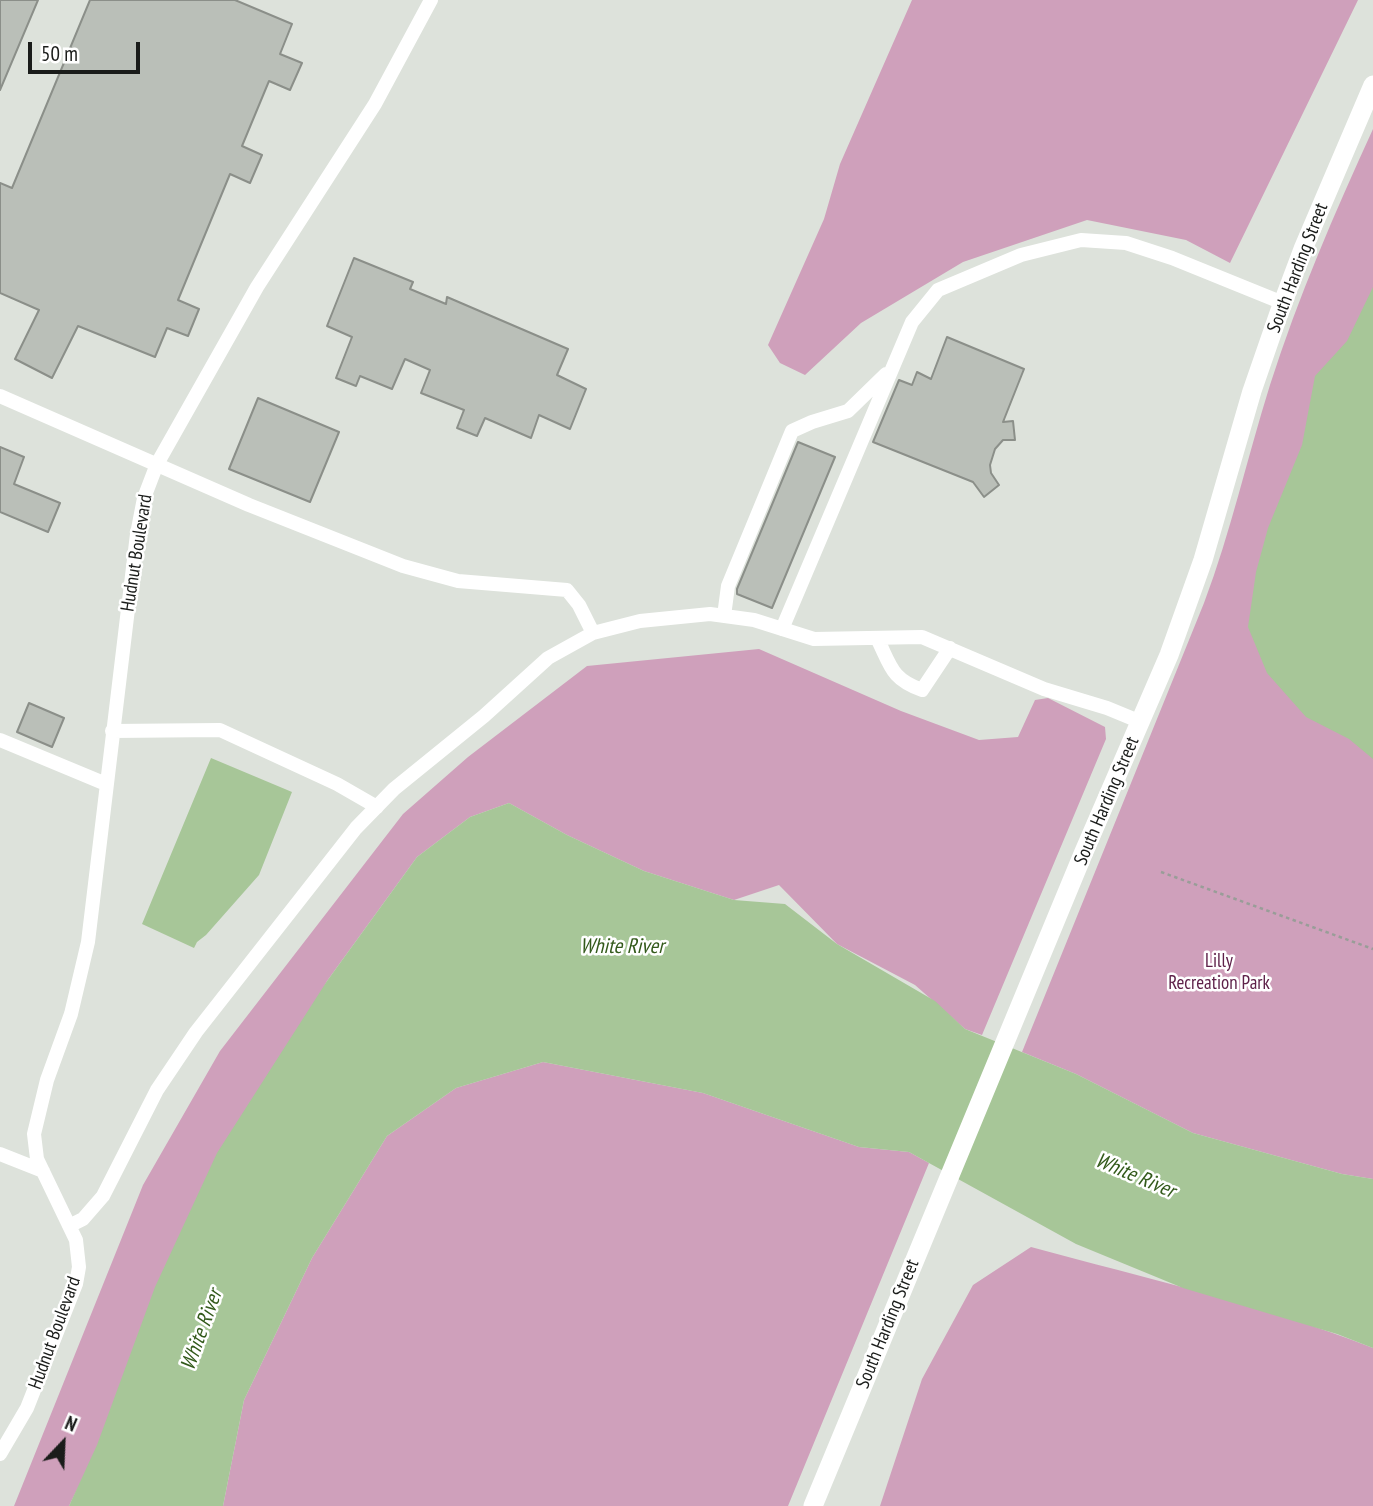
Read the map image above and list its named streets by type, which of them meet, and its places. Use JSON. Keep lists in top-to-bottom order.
{
  "streets": {
    "main road": ["South Harding Street"],
    "street": ["Hudnut Boulevard"]
  },
  "water": ["White River"],
  "parks": ["Lilly Recreation Park"],
  "scale_bar": "50 m",
  "north": "top right"
}
